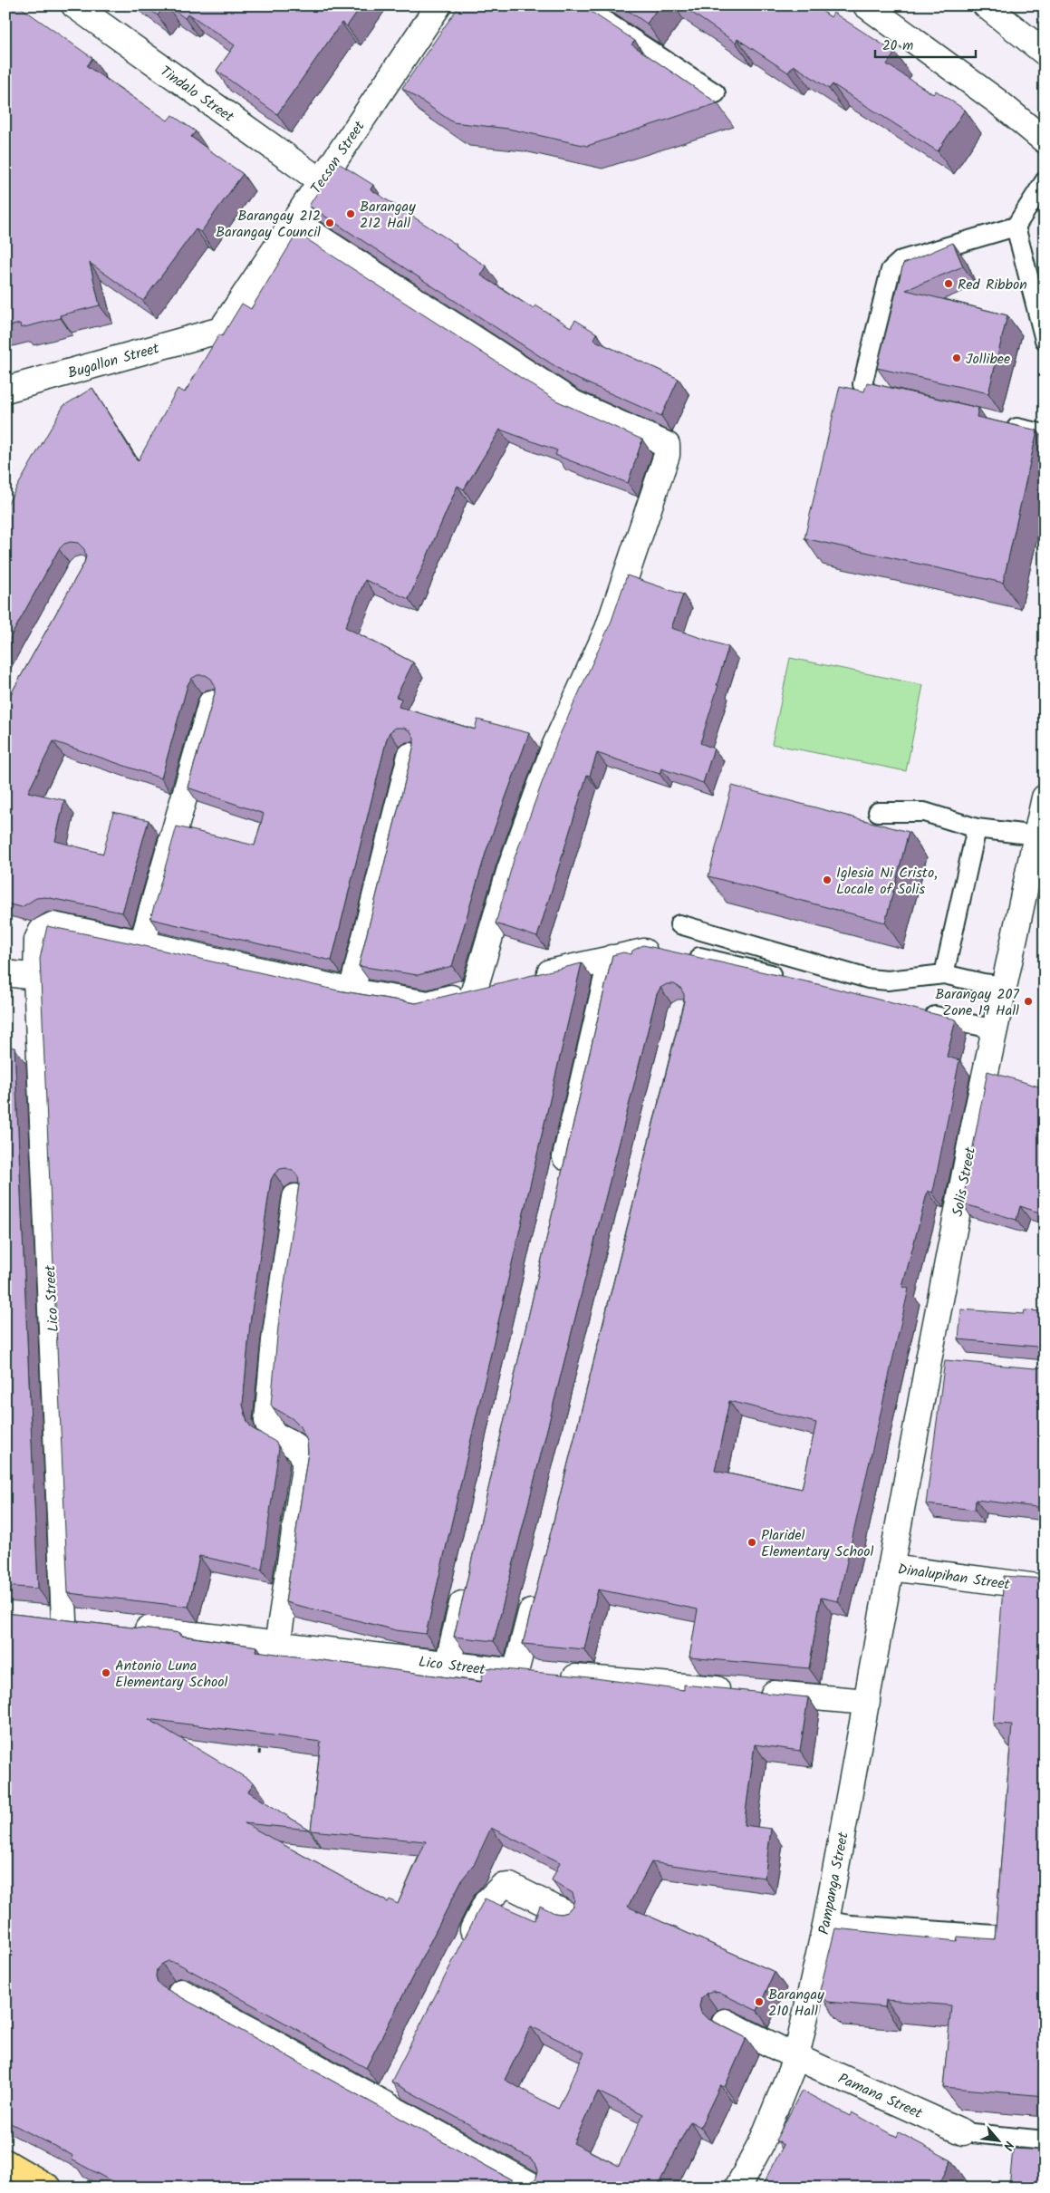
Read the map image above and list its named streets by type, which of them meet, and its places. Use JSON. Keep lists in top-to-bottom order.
{
  "streets": {
    "street": [
      "Tindalo Street",
      "Tecson Street",
      "Bugallon Street",
      "Solis Street",
      "Lico Street",
      "Dinalupihan Street",
      "Pampanga Street",
      "Pamana Street"
    ]
  },
  "crossings": [
    ["Tindalo Street", "Tecson Street"],
    ["Tecson Street", "Bugallon Street"],
    ["Solis Street", "Dinalupihan Street"],
    ["Solis Street", "Pampanga Street"],
    ["Lico Street", "Pampanga Street"],
    ["Dinalupihan Street", "Pampanga Street"],
    ["Pampanga Street", "Pamana Street"]
  ],
  "places": [
    "Barangay 212 Hall",
    "Barangay 212 Barangay Council",
    "Red Ribbon",
    "Jollibee",
    "Iglesia Ni Cristo, Locale of Solis",
    "Barangay 207 Zone 19 Hall",
    "Plaridel Elementary School",
    "Antonio Luna Elementary School",
    "Barangay 210 Hall"
  ],
  "scale_bar": "20 m",
  "north": "bottom right"
}
